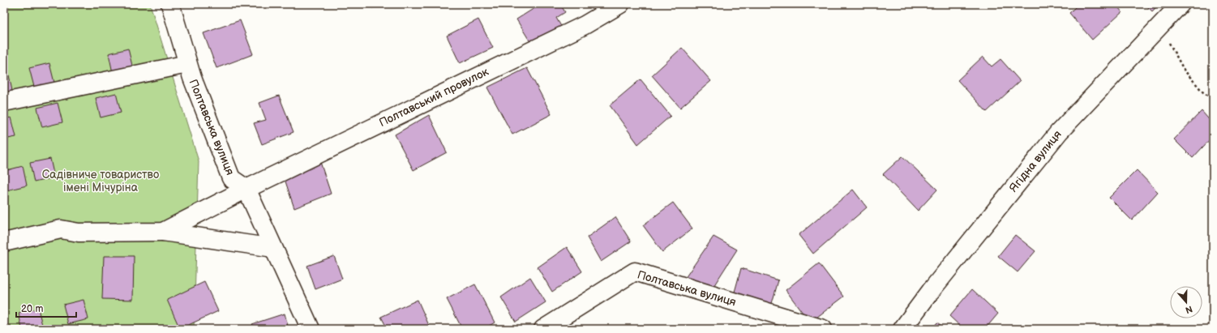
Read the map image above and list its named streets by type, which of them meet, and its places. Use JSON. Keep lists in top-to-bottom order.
{
  "streets": {
    "street": ["Полтавський провулок", "Полтавська вулиця", "Ягідна вулиця"]
  },
  "crossings": [
    ["Полтавський провулок", "Полтавська вулиця"]
  ],
  "parks": ["Садівниче товариство імені Мічуріна"],
  "scale_bar": "20 m",
  "north": "bottom"
}
